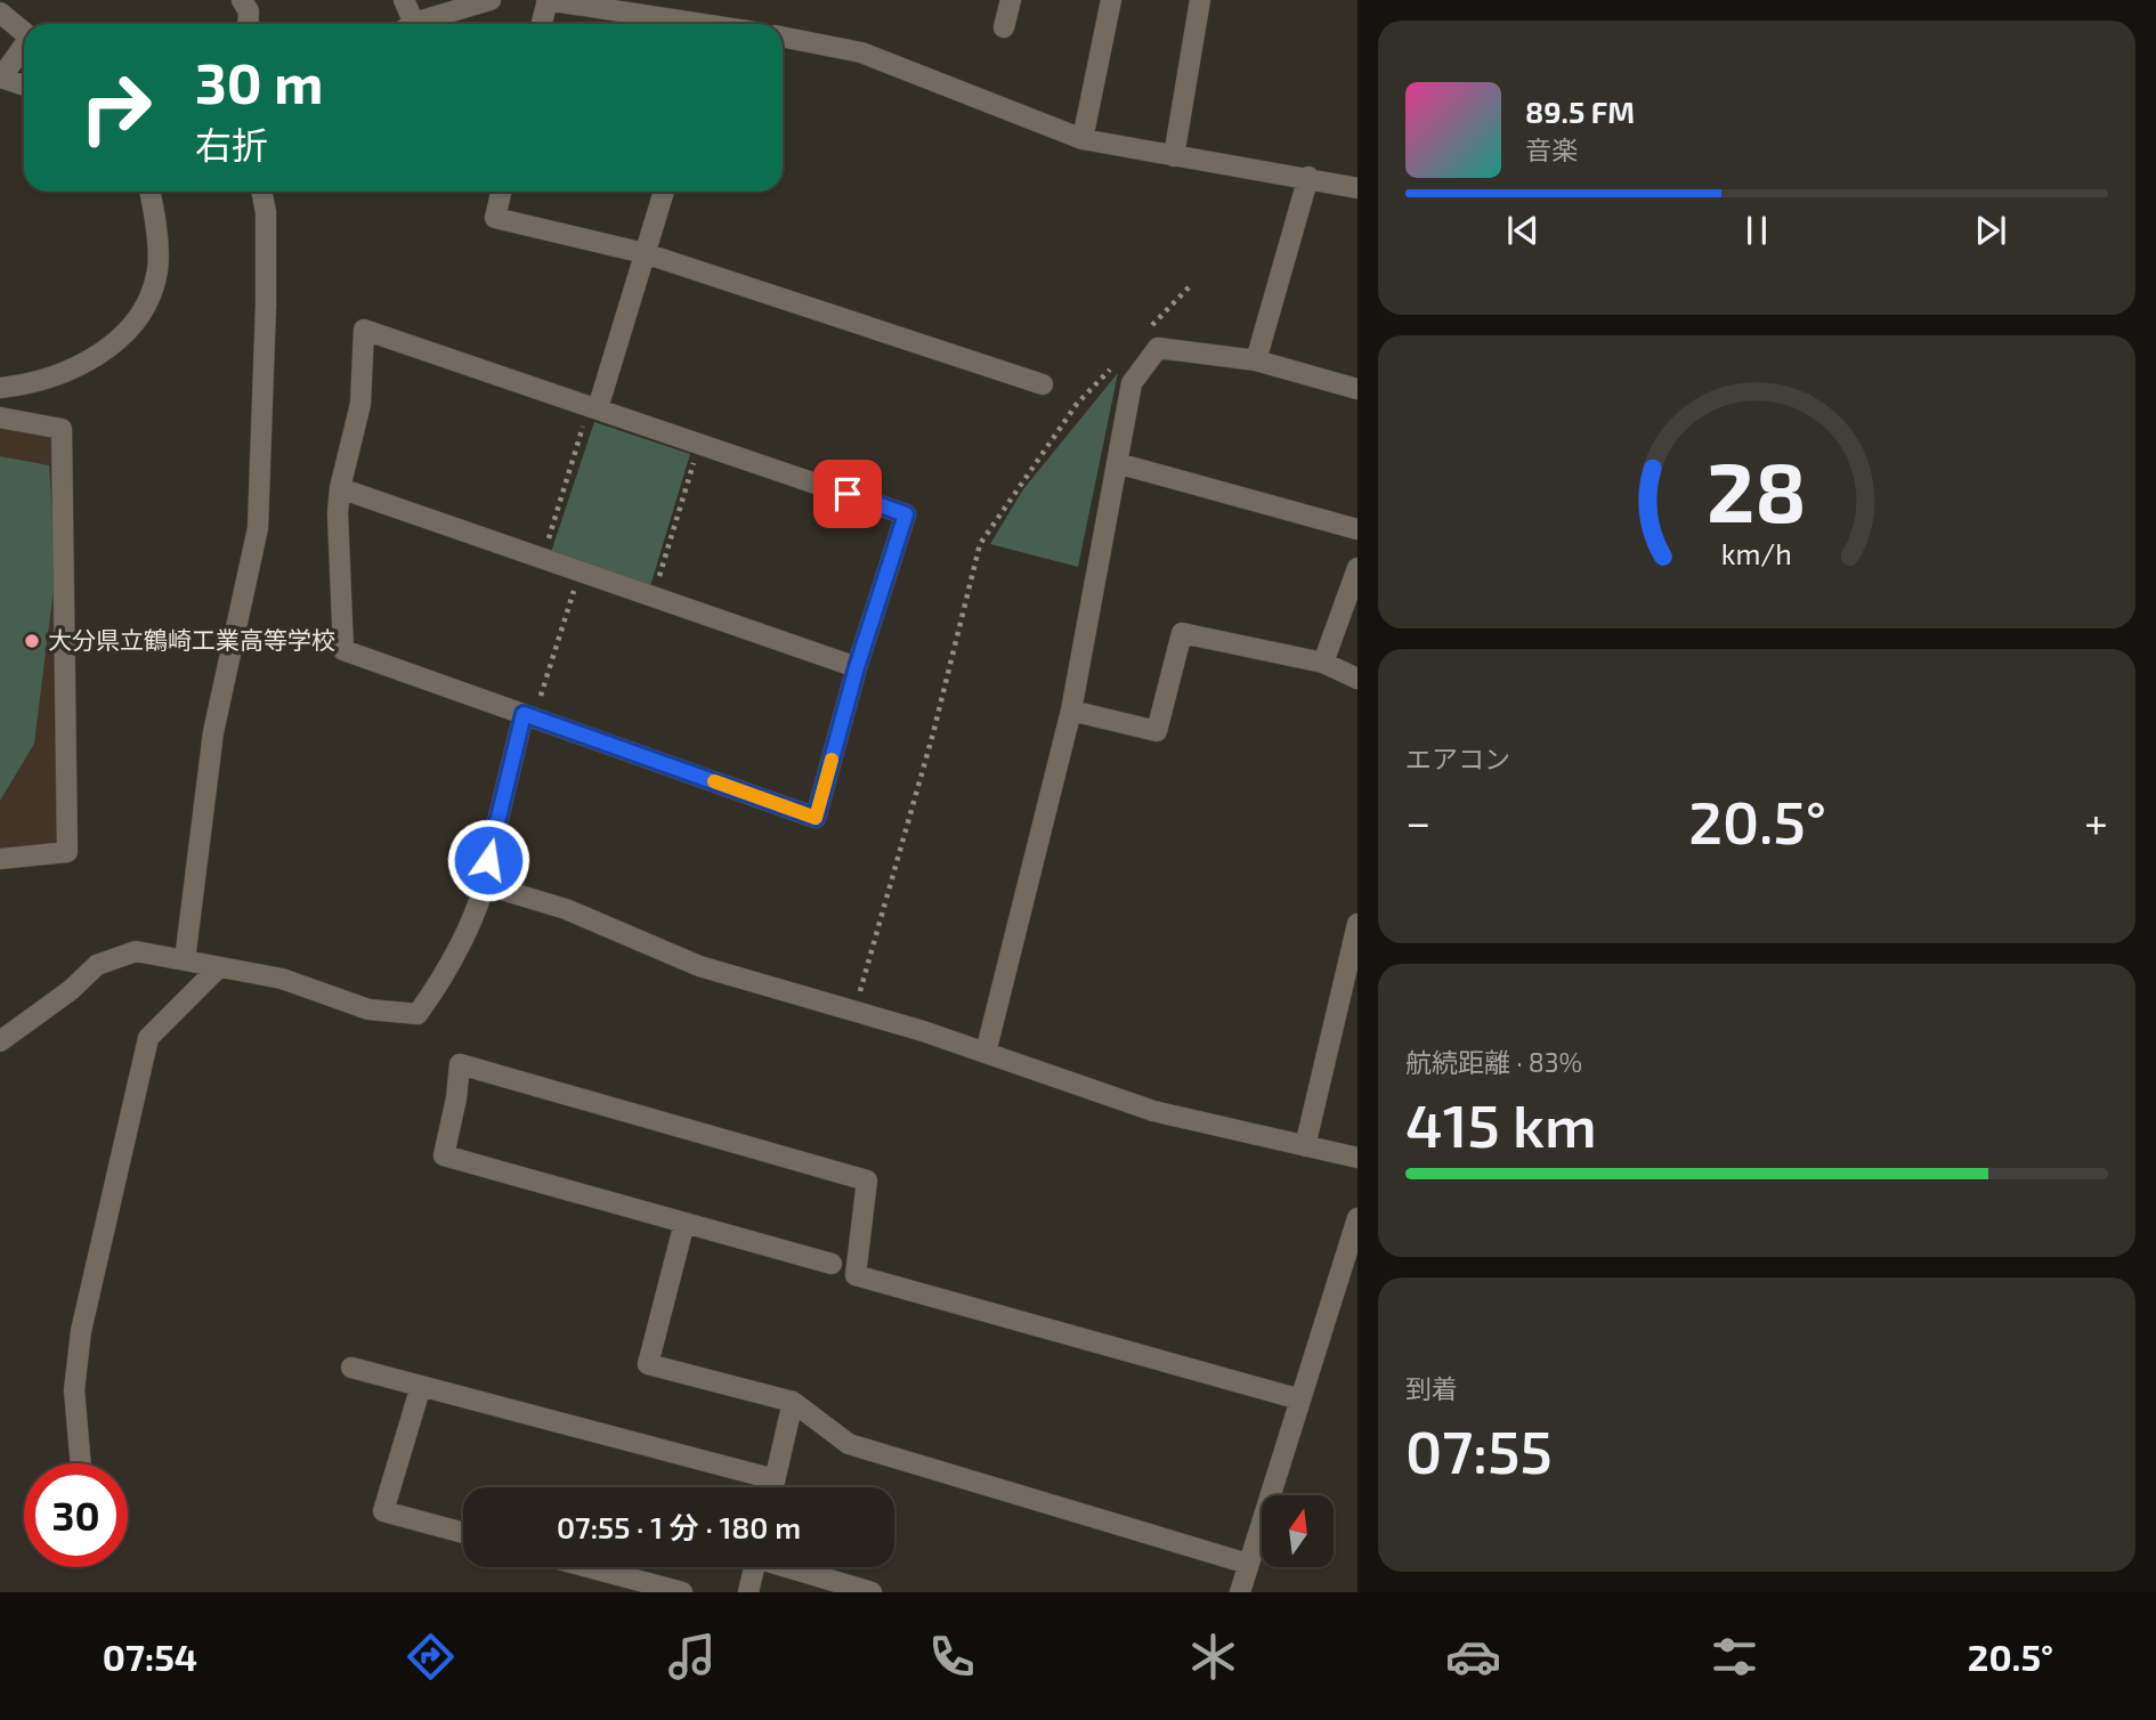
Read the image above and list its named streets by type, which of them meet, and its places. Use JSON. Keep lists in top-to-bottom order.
{
  "places": ["大分県立鶴崎工業高等学校"],
  "north": "top",
  "page": {
    "turn": ["30 m", "右折"],
    "song": ["89.5 FM", "音楽"],
    "tile": [
      "エアコン",
      ["航続距離 · 83%", "415 km"],
      ["到着", "07:55"]
    ],
    "heat": ["−", "20.5°", "+"],
    "limit": "30",
    "trip": "07:55 · 1 分 · 180 m",
    "tabs": ["07:54", "20.5°"],
    "gauge": ["28", "km/h"]
  }
}
